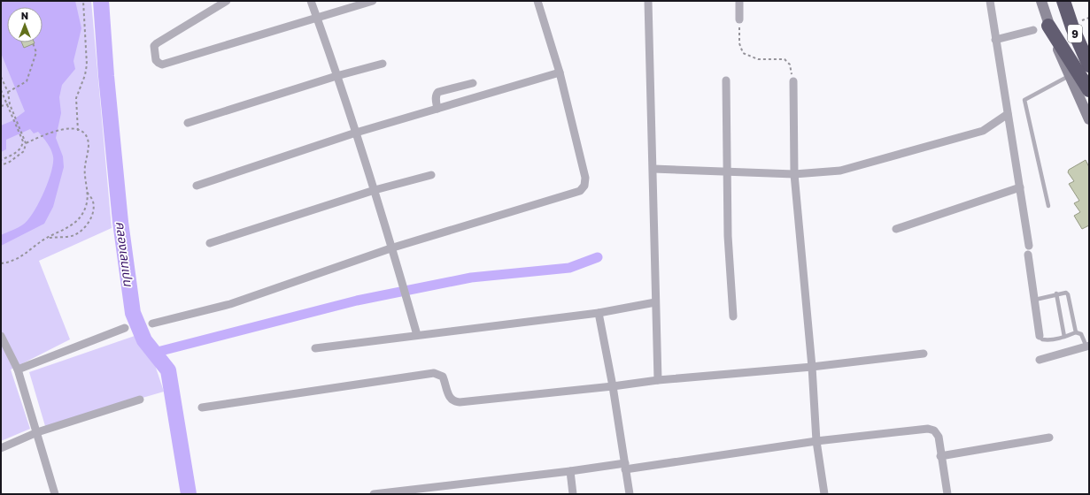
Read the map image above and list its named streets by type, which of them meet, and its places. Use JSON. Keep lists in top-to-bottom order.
{
  "streets": {
    "highway": ["9"]
  },
  "water": ["คลองเลนเปน"],
  "north": "top"
}
